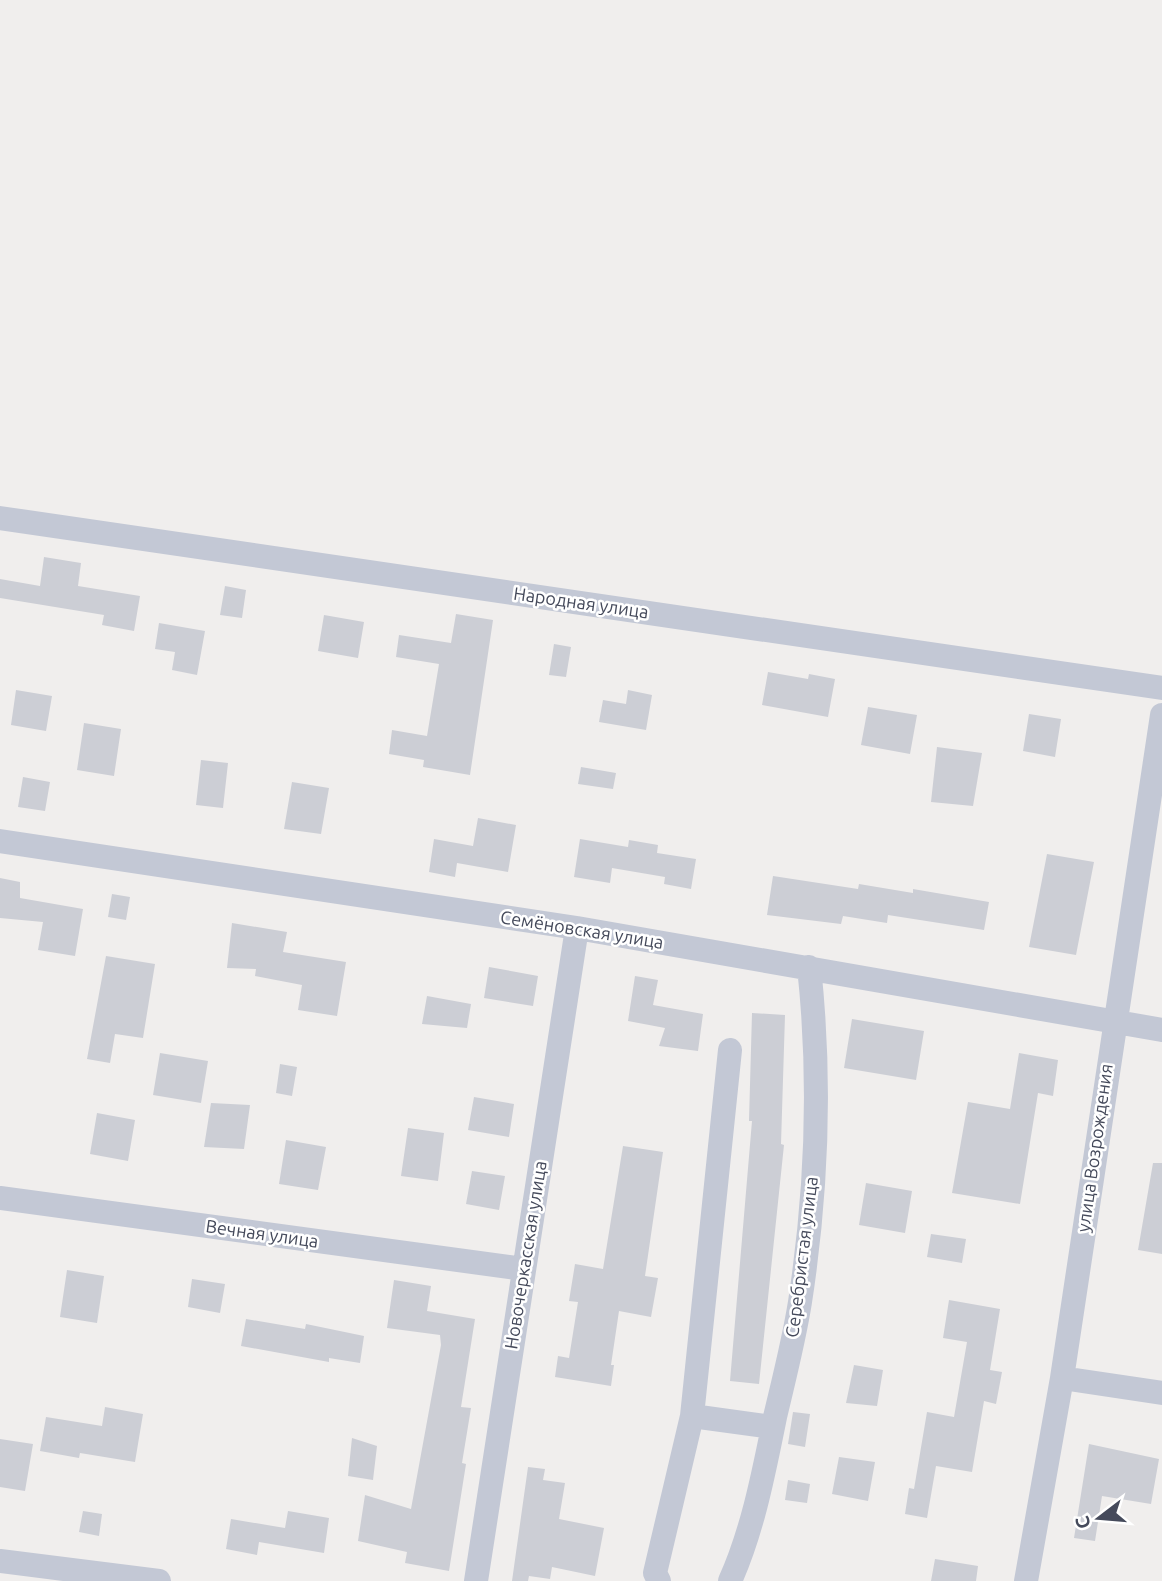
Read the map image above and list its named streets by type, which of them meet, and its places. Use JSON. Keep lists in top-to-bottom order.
{
  "streets": {
    "street": [
      "Народная улица",
      "Семёновская улица",
      "улица Возрождения",
      "Вечная улица",
      "Новочеркасская улица",
      "Серебристая улица"
    ]
  },
  "crossings": [
    ["Семёновская улица", "улица Возрождения"],
    ["Семёновская улица", "Новочеркасская улица"],
    ["Семёновская улица", "Серебристая улица"],
    ["Вечная улица", "Новочеркасская улица"]
  ],
  "north": "left"
}
